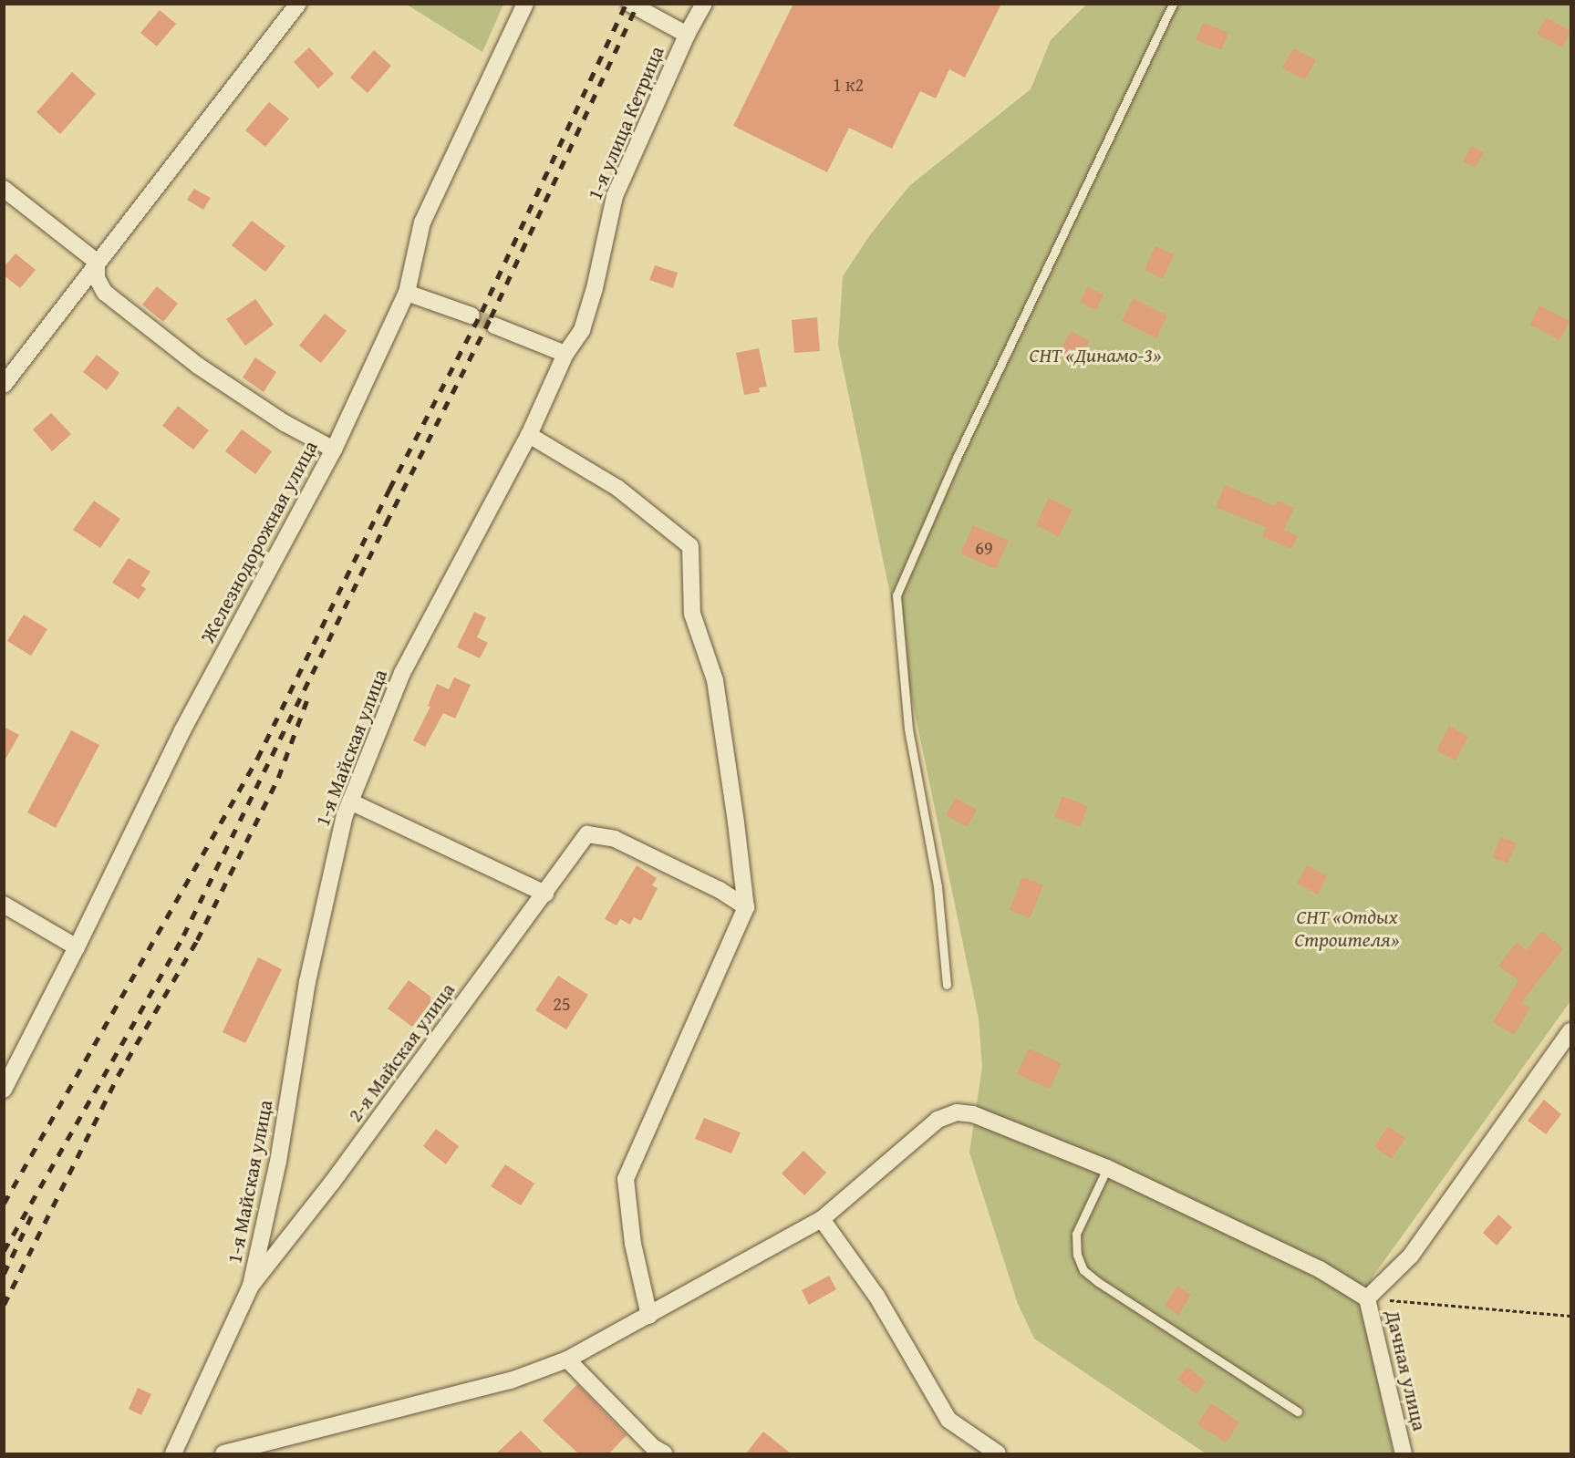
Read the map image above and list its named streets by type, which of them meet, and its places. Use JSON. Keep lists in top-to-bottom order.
{
  "streets": {
    "street": [
      "1-я улица Кетрица",
      "Железнодорожная улица",
      "1-я Майская улица",
      "2-я Майская улица",
      "Дачная улица"
    ]
  },
  "crossings": [
    ["1-я улица Кетрица", "1-я Майская улица"],
    ["1-я Майская улица", "2-я Майская улица"]
  ],
  "parks": ["СНТ «Динамо-3»", "СНТ «Отдых Строителя»"],
  "house_numbers": ["1 к2", "69", "25"]
}
